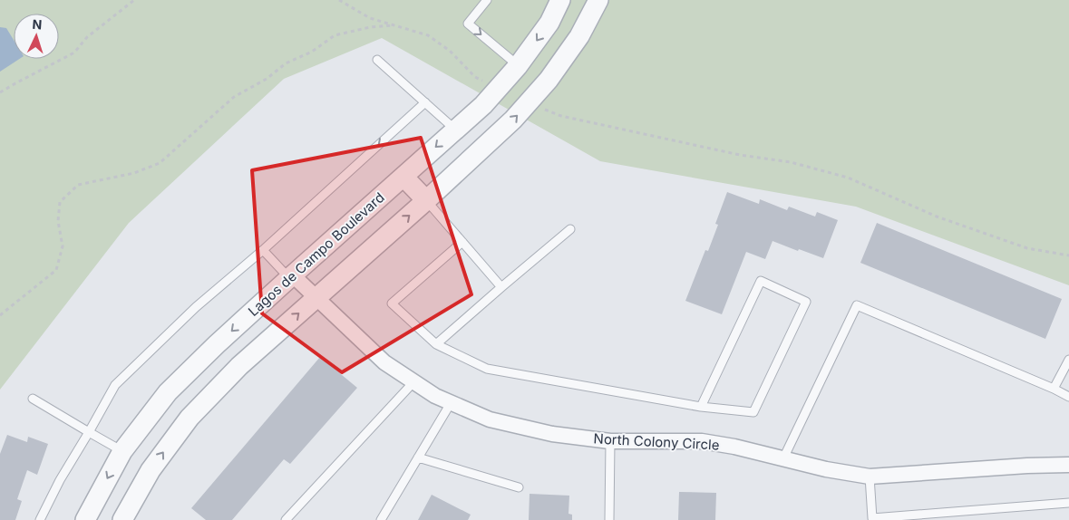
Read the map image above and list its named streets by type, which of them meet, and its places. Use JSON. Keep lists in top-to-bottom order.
{
  "streets": {
    "street": ["Lagos de Campo Boulevard", "North Colony Circle"]
  },
  "crossings": [
    ["Lagos de Campo Boulevard", "North Colony Circle"]
  ],
  "north": "top"
}
